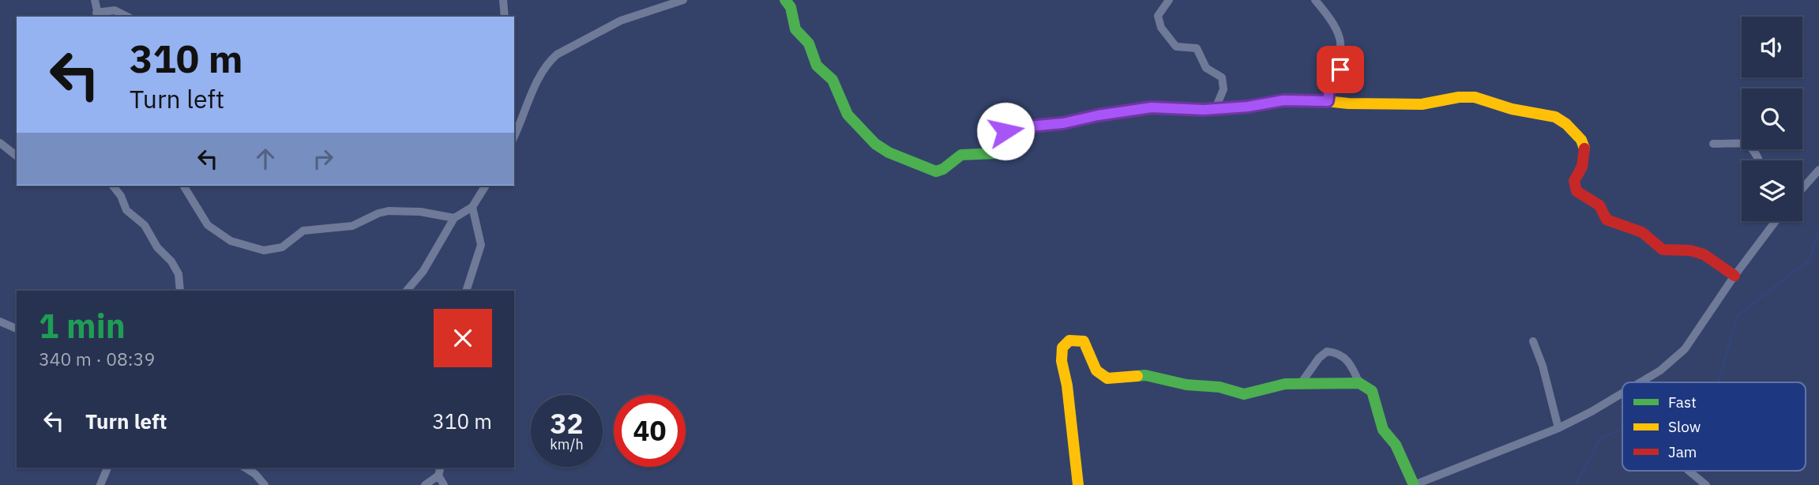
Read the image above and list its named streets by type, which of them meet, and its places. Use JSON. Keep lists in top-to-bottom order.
{
  "legend": ["Fast", "Slow", "Jam"],
  "page": {
    "turn": ["310 m", "Turn left"],
    "heading": ["1 min", "340 m · 08:39"],
    "list": [
      {
        "name": "Turn left",
        "value": "310 m"
      }
    ],
    "speed": "32 km/h",
    "limit": "40"
  }
}
